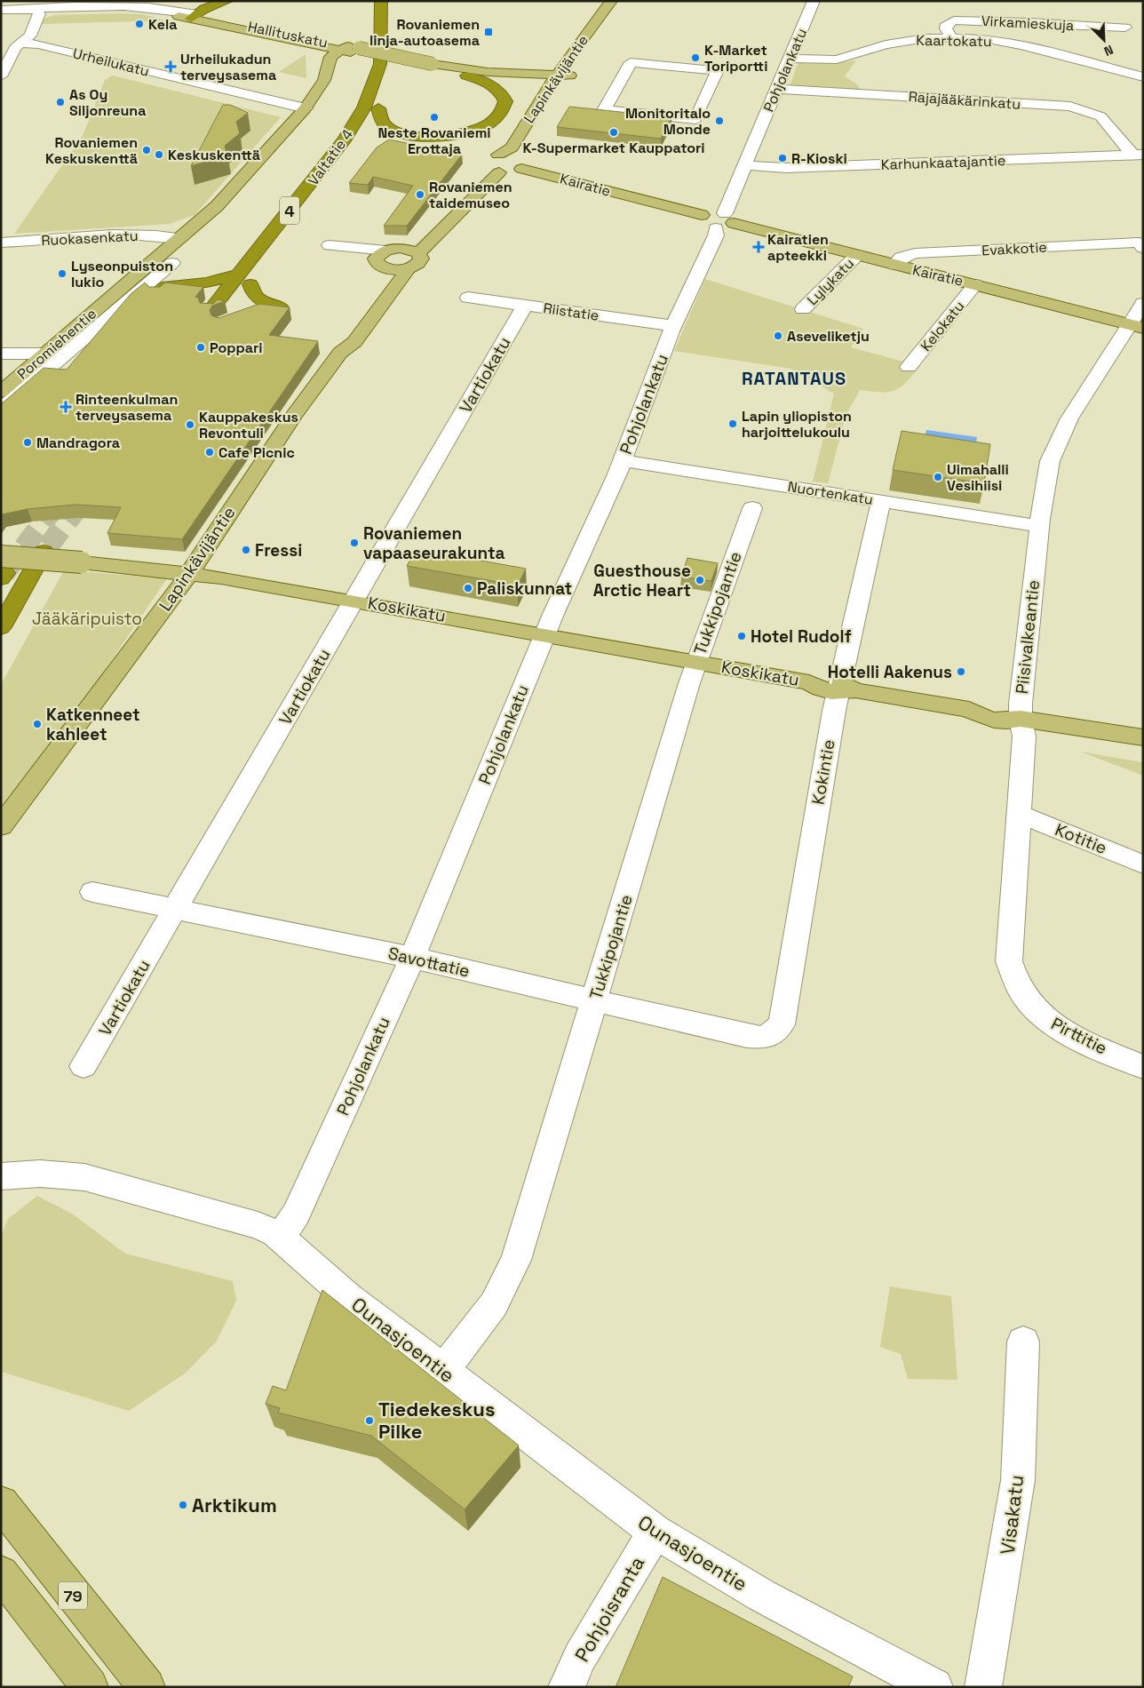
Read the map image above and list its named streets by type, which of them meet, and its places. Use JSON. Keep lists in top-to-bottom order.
{
  "streets": {
    "highway": ["Valtatie 4", "4"],
    "main road": [
      "Hallituskatu",
      "Lapinkävijäntie",
      "Kairatie",
      "Poromiehentie",
      "Koskikatu",
      "79"
    ],
    "street": [
      "Virkamieskuja",
      "Kaartokatu",
      "Urheilukatu",
      "Pohjolankatu",
      "Rajajääkärinkatu",
      "Karhunkaatajantie",
      "Ruokasenkatu",
      "Evakkotie",
      "Lylykatu",
      "Riistatie",
      "Kelokatu",
      "Vartiokatu",
      "Nuortenkatu",
      "Tukkipojantie",
      "Piisivalkeantie",
      "Kokintie",
      "Kotitie",
      "Savottatie",
      "Pirttitie",
      "Ounasjoentie",
      "Visakatu",
      "Pohjoisranta"
    ]
  },
  "crossings": [
    ["Virkamieskuja", "Kaartokatu"],
    ["Hallituskatu", "Lapinkävijäntie"],
    ["Hallituskatu", "Poromiehentie"],
    ["Kaartokatu", "Pohjolankatu"],
    ["Urheilukatu", "Poromiehentie"],
    ["Pohjolankatu", "Rajajääkärinkatu"],
    ["Pohjolankatu", "Karhunkaatajantie"],
    ["Pohjolankatu", "Kairatie"],
    ["Pohjolankatu", "Riistatie"],
    ["Pohjolankatu", "Nuortenkatu"],
    ["Pohjolankatu", "Koskikatu"],
    ["Pohjolankatu", "Savottatie"],
    ["Pohjolankatu", "Ounasjoentie"],
    ["Lapinkävijäntie", "Kairatie"],
    ["Lapinkävijäntie", "Koskikatu"],
    ["Rajajääkärinkatu", "Karhunkaatajantie"],
    ["Kairatie", "Evakkotie"],
    ["Kairatie", "Lylykatu"],
    ["Kairatie", "Kelokatu"],
    ["Kairatie", "Piisivalkeantie"],
    ["Ruokasenkatu", "Poromiehentie"],
    ["Riistatie", "Vartiokatu"],
    ["Vartiokatu", "Koskikatu"],
    ["Vartiokatu", "Savottatie"],
    ["Nuortenkatu", "Piisivalkeantie"],
    ["Nuortenkatu", "Kokintie"],
    ["Tukkipojantie", "Koskikatu"],
    ["Tukkipojantie", "Savottatie"],
    ["Tukkipojantie", "Ounasjoentie"],
    ["Koskikatu", "Piisivalkeantie"],
    ["Koskikatu", "Kokintie"],
    ["Piisivalkeantie", "Kotitie"],
    ["Piisivalkeantie", "Pirttitie"],
    ["Kokintie", "Savottatie"],
    ["Ounasjoentie", "Pohjoisranta"]
  ],
  "districts": ["RATANTAUS"],
  "parks": ["Jääkäripuisto"],
  "places": {
    "other": [
      "Kela",
      "K-Market Toriportti",
      "As Oy Siljonreuna",
      "Neste Rovaniemi Erottaja",
      "Monitoritalo Monde",
      "K-Supermarket Kauppatori",
      "Rovaniemen Keskuskenttä",
      "Keskuskenttä",
      "R-Kioski",
      "Rovaniemen taidemuseo",
      "Lyseonpuiston lukio",
      "Aseveliketju",
      "Poppari",
      "Lapin yliopiston harjoittelukoulu",
      "Kauppakeskus Revontuli",
      "Mandragora",
      "Cafe Picnic",
      "Uimahalli Vesihiisi",
      "Rovaniemen vapaaseurakunta",
      "Fressi",
      "Guesthouse Arctic Heart",
      "Paliskunnat",
      "Hotel Rudolf",
      "Hotelli Aakenus",
      "Katkenneet kahleet",
      "Tiedekeskus Pilke",
      "Arktikum"
    ],
    "transit": ["Rovaniemen linja-autoasema"],
    "health": ["Urheilukadun terveysasema", "Kairatien apteekki", "Rinteenkulman terveysasema"]
  },
  "north": "bottom right"
}
